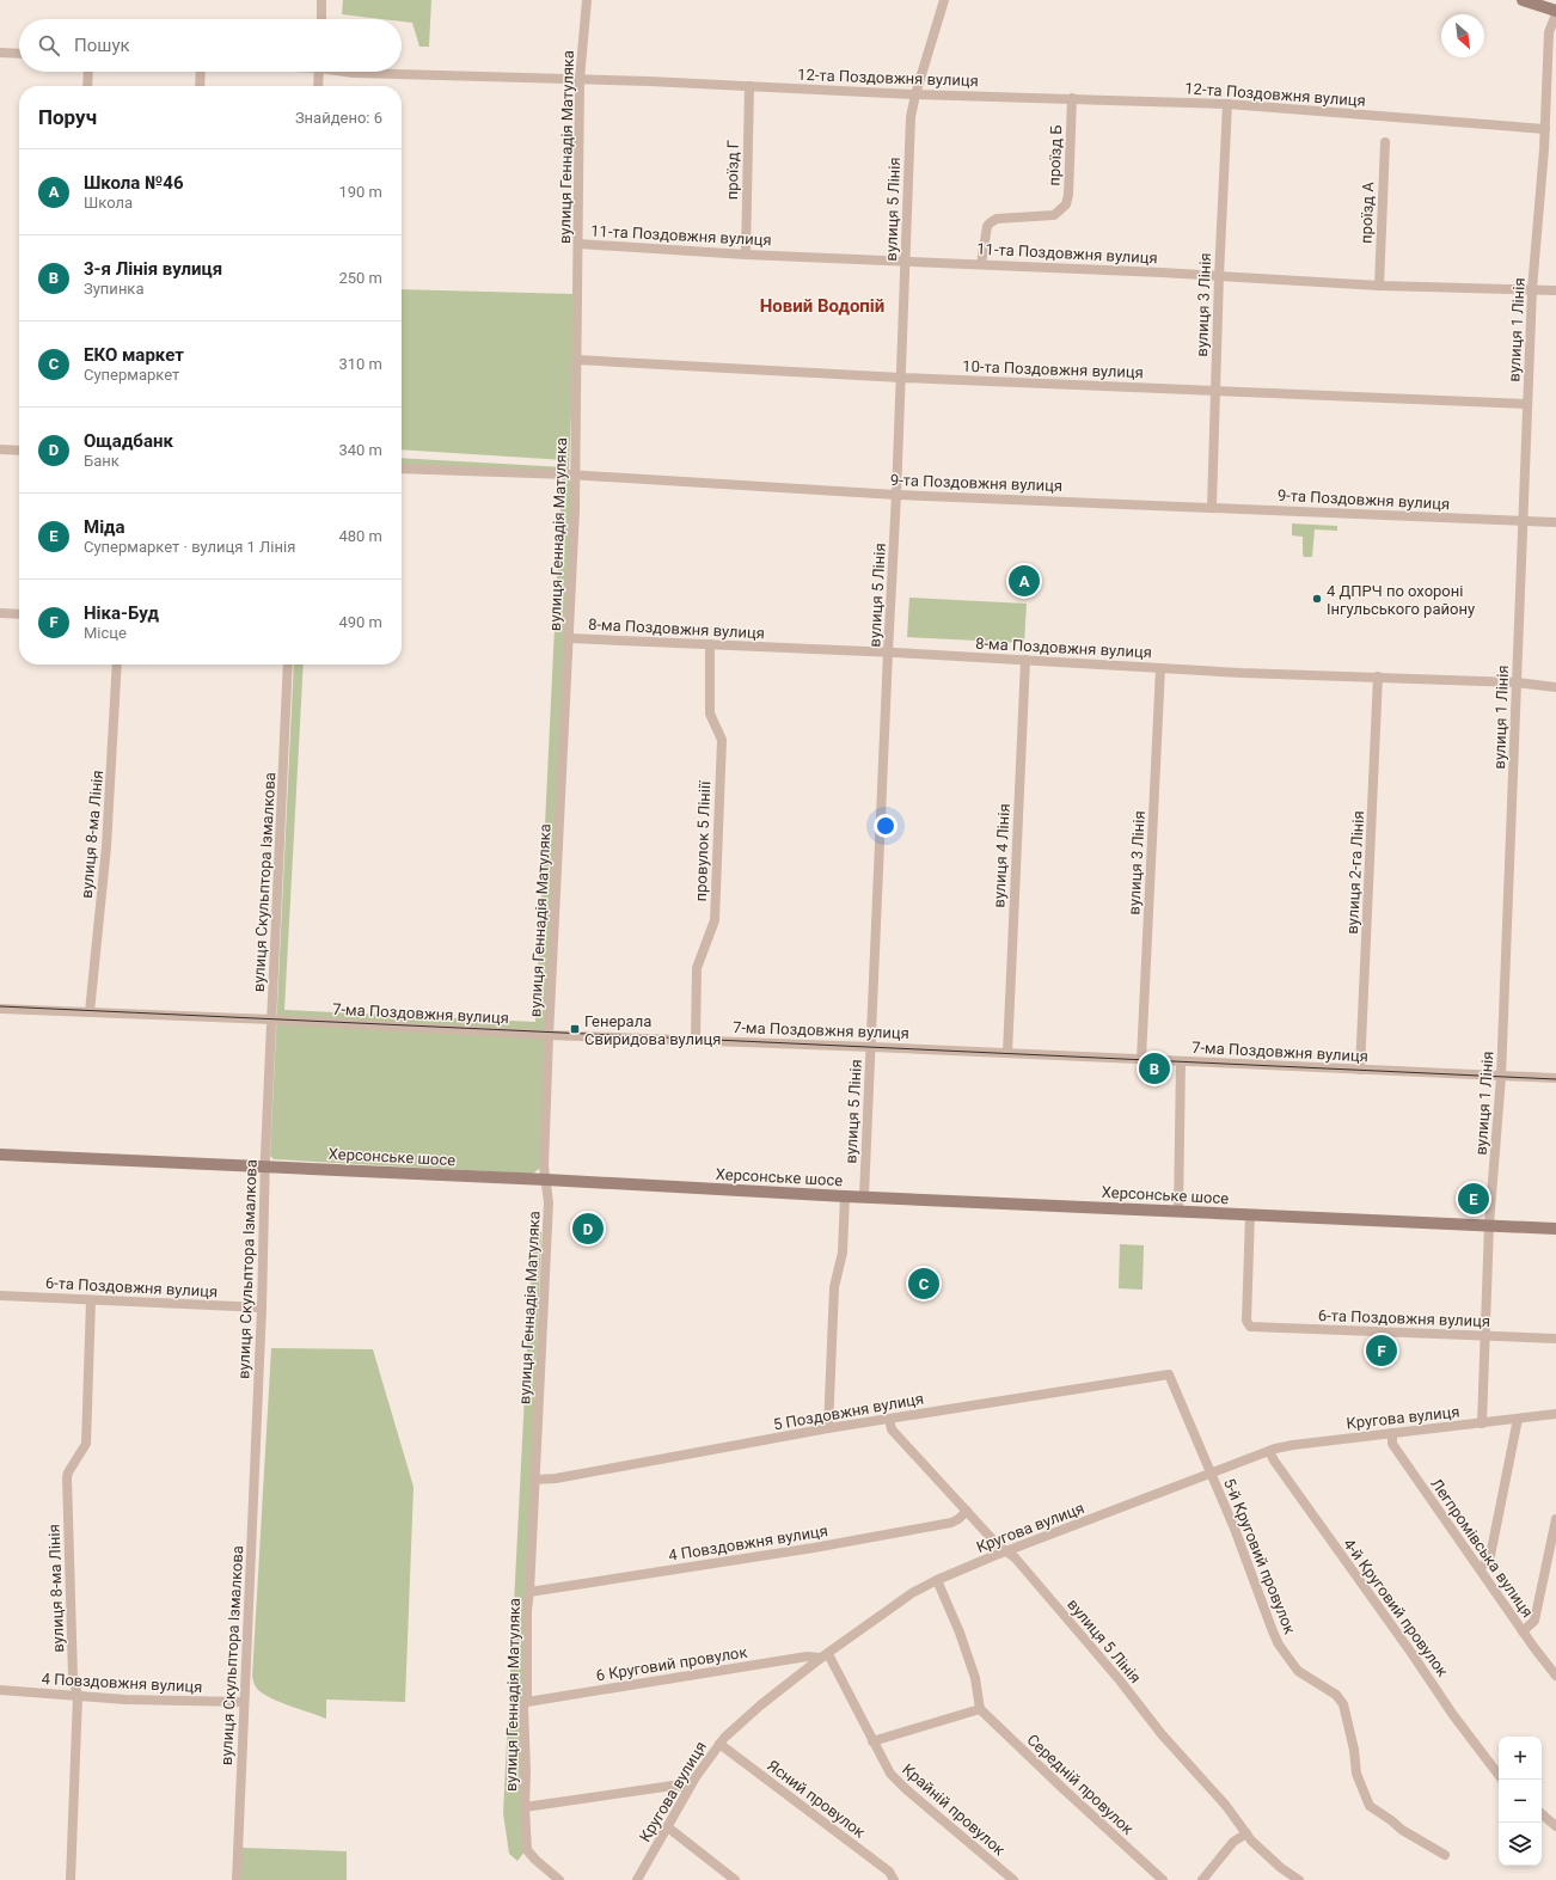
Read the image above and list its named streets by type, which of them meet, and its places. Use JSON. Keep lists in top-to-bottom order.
{
  "streets": {
    "main road": ["Херсонське шосе"],
    "street": [
      "12-та Поздовжня вулиця",
      "вулиця Геннадія Матуляка",
      "проїзд Б",
      "проїзд Г",
      "вулиця 5 Лінія",
      "проїзд А",
      "11-та Поздовжня вулиця",
      "вулиця 3 Лінія",
      "вулиця 1 Лінія",
      "10-та Поздовжня вулиця",
      "9-та Поздовжня вулиця",
      "8-ма Поздовжня вулиця",
      "вулиця 8-ма Лінія",
      "провулок 5 Лініії",
      "вулиця 4 Лінія",
      "вулиця 2-га Лінія",
      "вулиця Скульптора Ізмалкова",
      "7-ма Поздовжня вулиця",
      "6-та Поздовжня вулиця",
      "5 Поздовжня вулиця",
      "Кругова вулиця",
      "4 Повздовжня вулиця",
      "Легпромівська вулиця",
      "5-й Круговий провулок",
      "4-й Круговий провулок",
      "6 Круговий провулок",
      "Середній провулок",
      "Ясний провулок",
      "Крайній провулок"
    ]
  },
  "crossings": [
    ["12-та Поздовжня вулиця", "вулиця Геннадія Матуляка"],
    ["12-та Поздовжня вулиця", "проїзд Б"],
    ["12-та Поздовжня вулиця", "проїзд Г"],
    ["12-та Поздовжня вулиця", "вулиця 5 Лінія"],
    ["12-та Поздовжня вулиця", "вулиця 3 Лінія"],
    ["12-та Поздовжня вулиця", "вулиця 1 Лінія"],
    ["вулиця Геннадія Матуляка", "11-та Поздовжня вулиця"],
    ["вулиця Геннадія Матуляка", "10-та Поздовжня вулиця"],
    ["вулиця Геннадія Матуляка", "9-та Поздовжня вулиця"],
    ["вулиця Геннадія Матуляка", "8-ма Поздовжня вулиця"],
    ["вулиця Геннадія Матуляка", "7-ма Поздовжня вулиця"],
    ["вулиця Геннадія Матуляка", "Херсонське шосе"],
    ["вулиця Геннадія Матуляка", "5 Поздовжня вулиця"],
    ["вулиця Геннадія Матуляка", "4 Повздовжня вулиця"],
    ["вулиця Геннадія Матуляка", "6 Круговий провулок"],
    ["проїзд Б", "11-та Поздовжня вулиця"],
    ["проїзд Г", "11-та Поздовжня вулиця"],
    ["вулиця 5 Лінія", "11-та Поздовжня вулиця"],
    ["вулиця 5 Лінія", "10-та Поздовжня вулиця"],
    ["вулиця 5 Лінія", "9-та Поздовжня вулиця"],
    ["вулиця 5 Лінія", "8-ма Поздовжня вулиця"],
    ["вулиця 5 Лінія", "7-ма Поздовжня вулиця"],
    ["вулиця 5 Лінія", "Херсонське шосе"],
    ["вулиця 5 Лінія", "5 Поздовжня вулиця"],
    ["вулиця 5 Лінія", "Кругова вулиця"],
    ["вулиця 5 Лінія", "4 Повздовжня вулиця"],
    ["проїзд А", "11-та Поздовжня вулиця"],
    ["11-та Поздовжня вулиця", "вулиця 3 Лінія"],
    ["11-та Поздовжня вулиця", "вулиця 1 Лінія"],
    ["вулиця 3 Лінія", "10-та Поздовжня вулиця"],
    ["вулиця 3 Лінія", "9-та Поздовжня вулиця"],
    ["вулиця 3 Лінія", "8-ма Поздовжня вулиця"],
    ["вулиця 3 Лінія", "7-ма Поздовжня вулиця"],
    ["вулиця 1 Лінія", "10-та Поздовжня вулиця"],
    ["вулиця 1 Лінія", "9-та Поздовжня вулиця"],
    ["вулиця 1 Лінія", "8-ма Поздовжня вулиця"],
    ["вулиця 1 Лінія", "7-ма Поздовжня вулиця"],
    ["вулиця 1 Лінія", "Херсонське шосе"],
    ["вулиця 1 Лінія", "6-та Поздовжня вулиця"],
    ["вулиця 1 Лінія", "Кругова вулиця"],
    ["8-ма Поздовжня вулиця", "провулок 5 Лініії"],
    ["8-ма Поздовжня вулиця", "вулиця 4 Лінія"],
    ["8-ма Поздовжня вулиця", "вулиця 2-га Лінія"],
    ["вулиця 8-ма Лінія", "7-ма Поздовжня вулиця"],
    ["вулиця 8-ма Лінія", "6-та Поздовжня вулиця"],
    ["вулиця 8-ма Лінія", "4 Повздовжня вулиця"],
    ["провулок 5 Лініії", "7-ма Поздовжня вулиця"],
    ["вулиця 4 Лінія", "7-ма Поздовжня вулиця"],
    ["вулиця 2-га Лінія", "7-ма Поздовжня вулиця"],
    ["вулиця Скульптора Ізмалкова", "7-ма Поздовжня вулиця"],
    ["вулиця Скульптора Ізмалкова", "Херсонське шосе"],
    ["вулиця Скульптора Ізмалкова", "6-та Поздовжня вулиця"],
    ["вулиця Скульптора Ізмалкова", "4 Повздовжня вулиця"],
    ["Херсонське шосе", "6-та Поздовжня вулиця"],
    ["5 Поздовжня вулиця", "5-й Круговий провулок"],
    ["Кругова вулиця", "Легпромівська вулиця"],
    ["Кругова вулиця", "5-й Круговий провулок"],
    ["Кругова вулиця", "4-й Круговий провулок"],
    ["Кругова вулиця", "6 Круговий провулок"],
    ["Кругова вулиця", "Ясний провулок"],
    ["Кругова вулиця", "Крайній провулок"],
    ["6 Круговий провулок", "Крайній провулок"]
  ],
  "districts": ["Новий Водопій"],
  "places": {
    "other": ["4 ДПРЧ по охороні Інгульського району"],
    "transit": ["Генерала Свиридова вулиця"]
  },
  "north": "bottom right",
  "page": {
    "search": "Пошук",
    "heading": ["Поруч", "Знайдено: 6"],
    "list": [
      {
        "mark": "A",
        "name": "Школа №46",
        "note": "Школа",
        "value": "190 m"
      },
      {
        "mark": "B",
        "name": "3-я Лінія вулиця",
        "note": "Зупинка",
        "value": "250 m"
      },
      {
        "mark": "C",
        "name": "ЕКО маркет",
        "note": "Супермаркет",
        "value": "310 m"
      },
      {
        "mark": "D",
        "name": "Ощадбанк",
        "note": "Банк",
        "value": "340 m"
      },
      {
        "mark": "E",
        "name": "Міда",
        "note": "Супермаркет · вулиця 1 Лінія",
        "value": "480 m"
      },
      {
        "mark": "F",
        "name": "Ніка-Буд",
        "note": "Місце",
        "value": "490 m"
      }
    ],
    "pins": [
      "A",
      "B",
      "E",
      "D",
      "C",
      "F"
    ],
    "map_buttons": ["+", "−"]
  }
}
